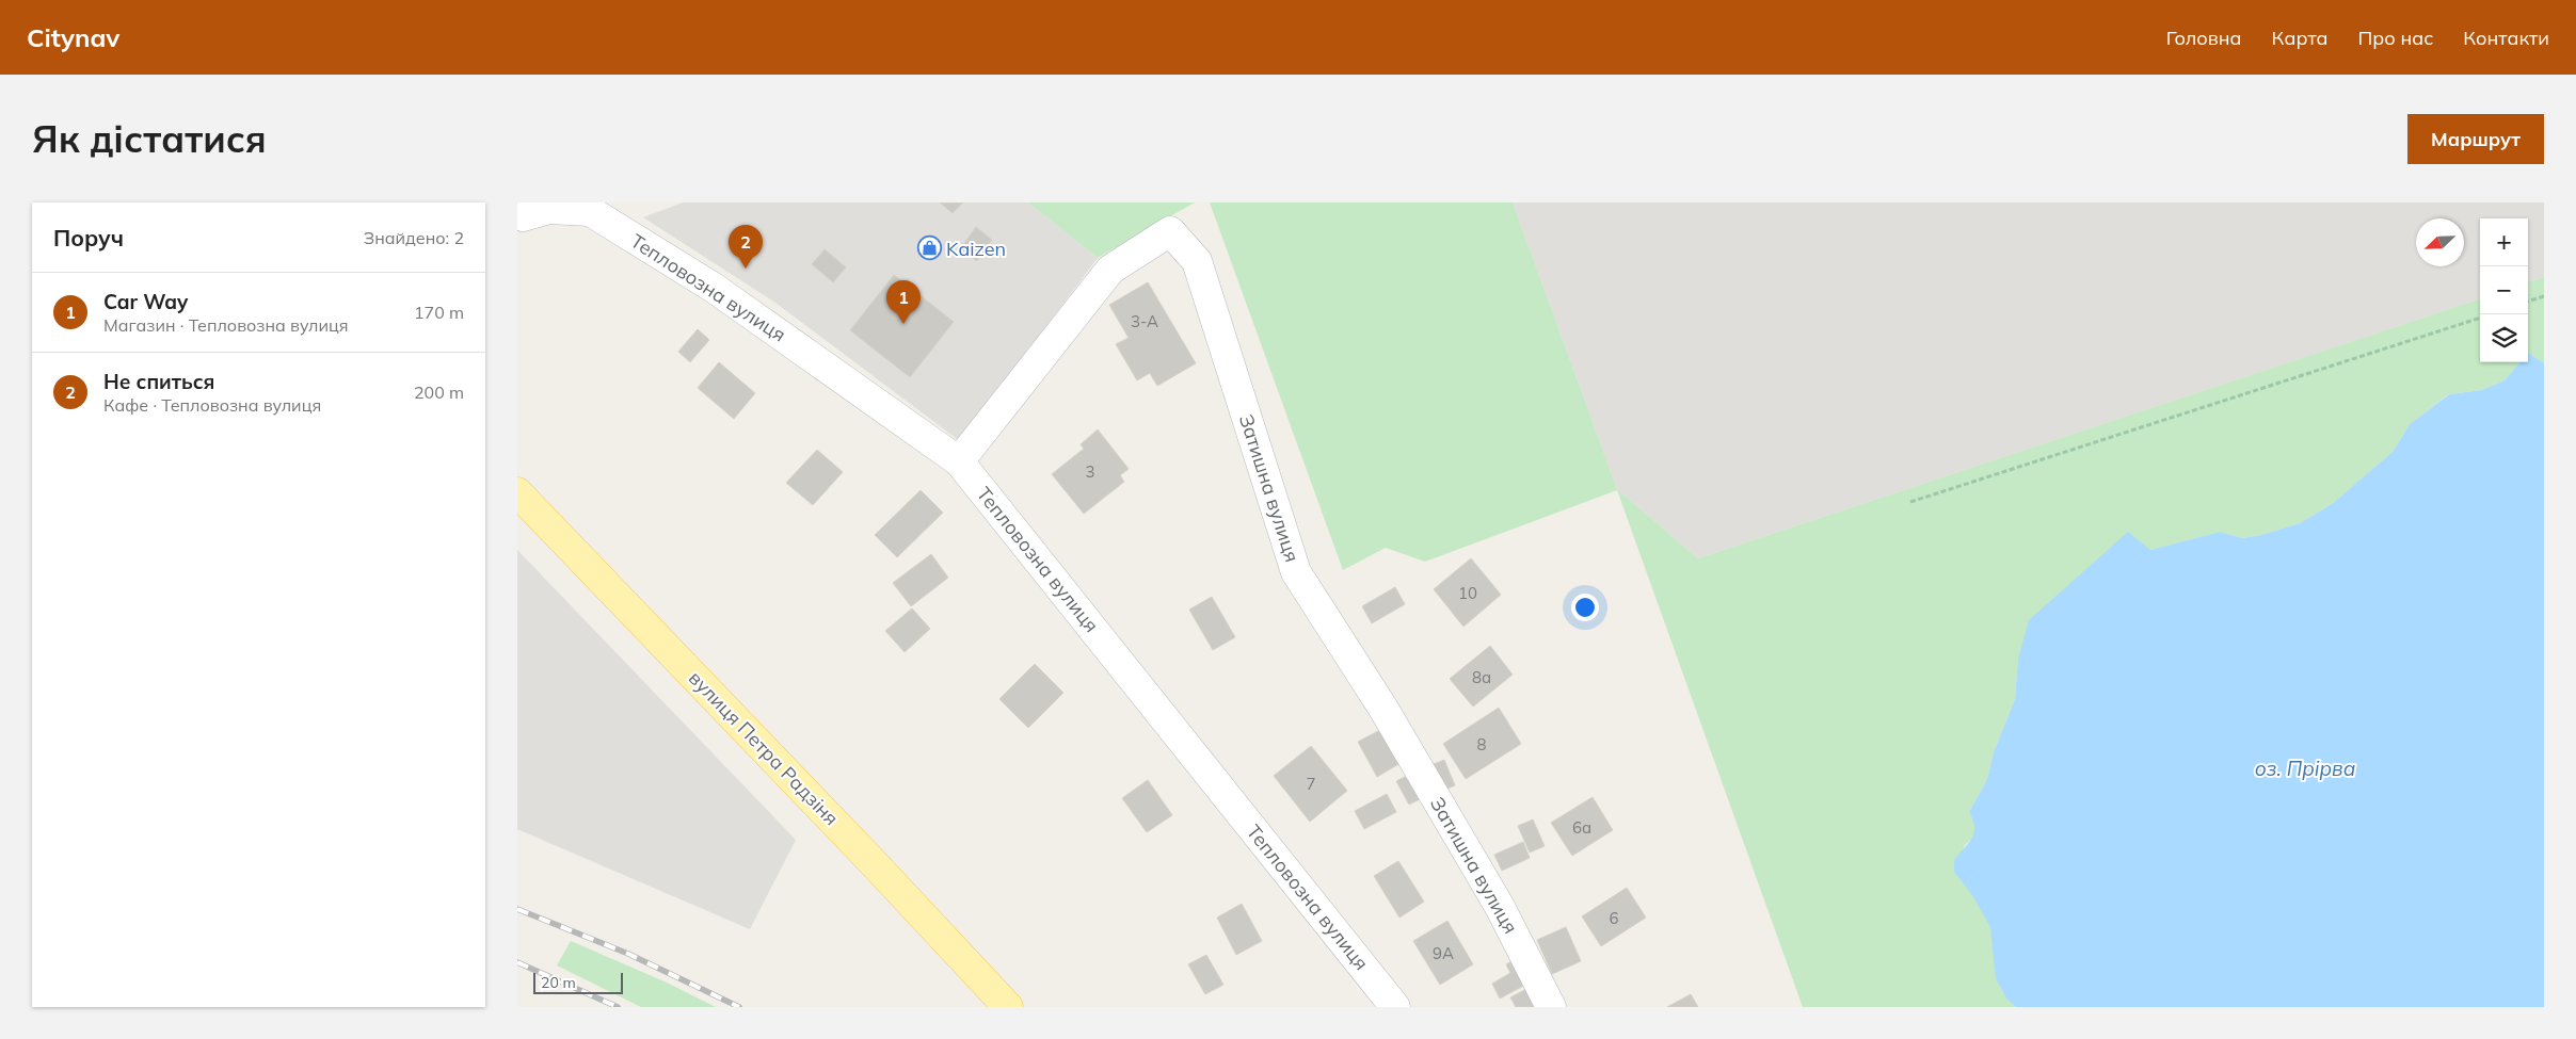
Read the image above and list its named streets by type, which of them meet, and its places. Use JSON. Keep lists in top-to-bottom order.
{
  "streets": {
    "main road": ["вулиця Петра Радзіня"],
    "street": ["Тепловозна вулиця", "Затишна вулиця"]
  },
  "crossings": [
    ["Тепловозна вулиця", "Затишна вулиця"]
  ],
  "water": ["оз. Прірва"],
  "places": {
    "shop": ["Kaizen"]
  },
  "house_numbers": [
    "3-А",
    "3",
    "10",
    "8а",
    "8",
    "7",
    "6а",
    "6",
    "9А"
  ],
  "scale_bar": "20 m",
  "north": "bottom left",
  "page": {
    "header": "Citynav",
    "nav": [
      "Головна",
      "Карта",
      "Про нас",
      "Контакти"
    ],
    "buttons": "Маршрут",
    "title": "Як дістатися",
    "heading": ["Поруч", "Знайдено: 2"],
    "map_buttons": ["+", "−"],
    "pins": ["2", "1"],
    "list": [
      {
        "mark": "1",
        "name": "Car Way",
        "note": "Магазин · Тепловозна вулиця",
        "value": "170 m"
      },
      {
        "mark": "2",
        "name": "Не спиться",
        "note": "Кафе · Тепловозна вулиця",
        "value": "200 m"
      }
    ],
    "scale": "20 m"
  }
}
